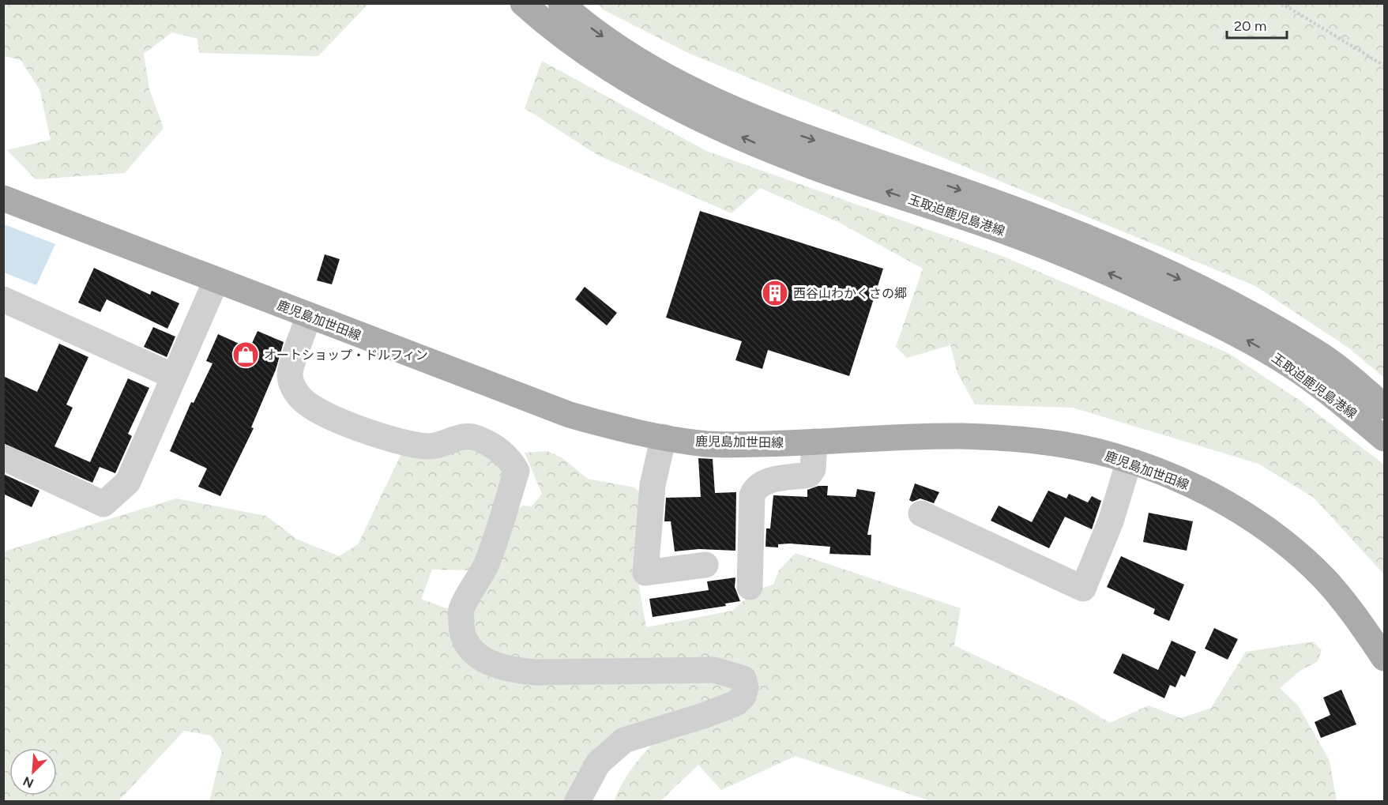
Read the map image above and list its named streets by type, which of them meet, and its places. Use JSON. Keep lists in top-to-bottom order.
{
  "streets": {
    "main road": ["玉取迫鹿児島港線", "鹿児島加世田線"]
  },
  "places": {
    "building": ["西谷山わかくさの郷"],
    "shop": ["オートショップ・ドルフィン"]
  },
  "scale_bar": "20 m",
  "north": "bottom left"
}
